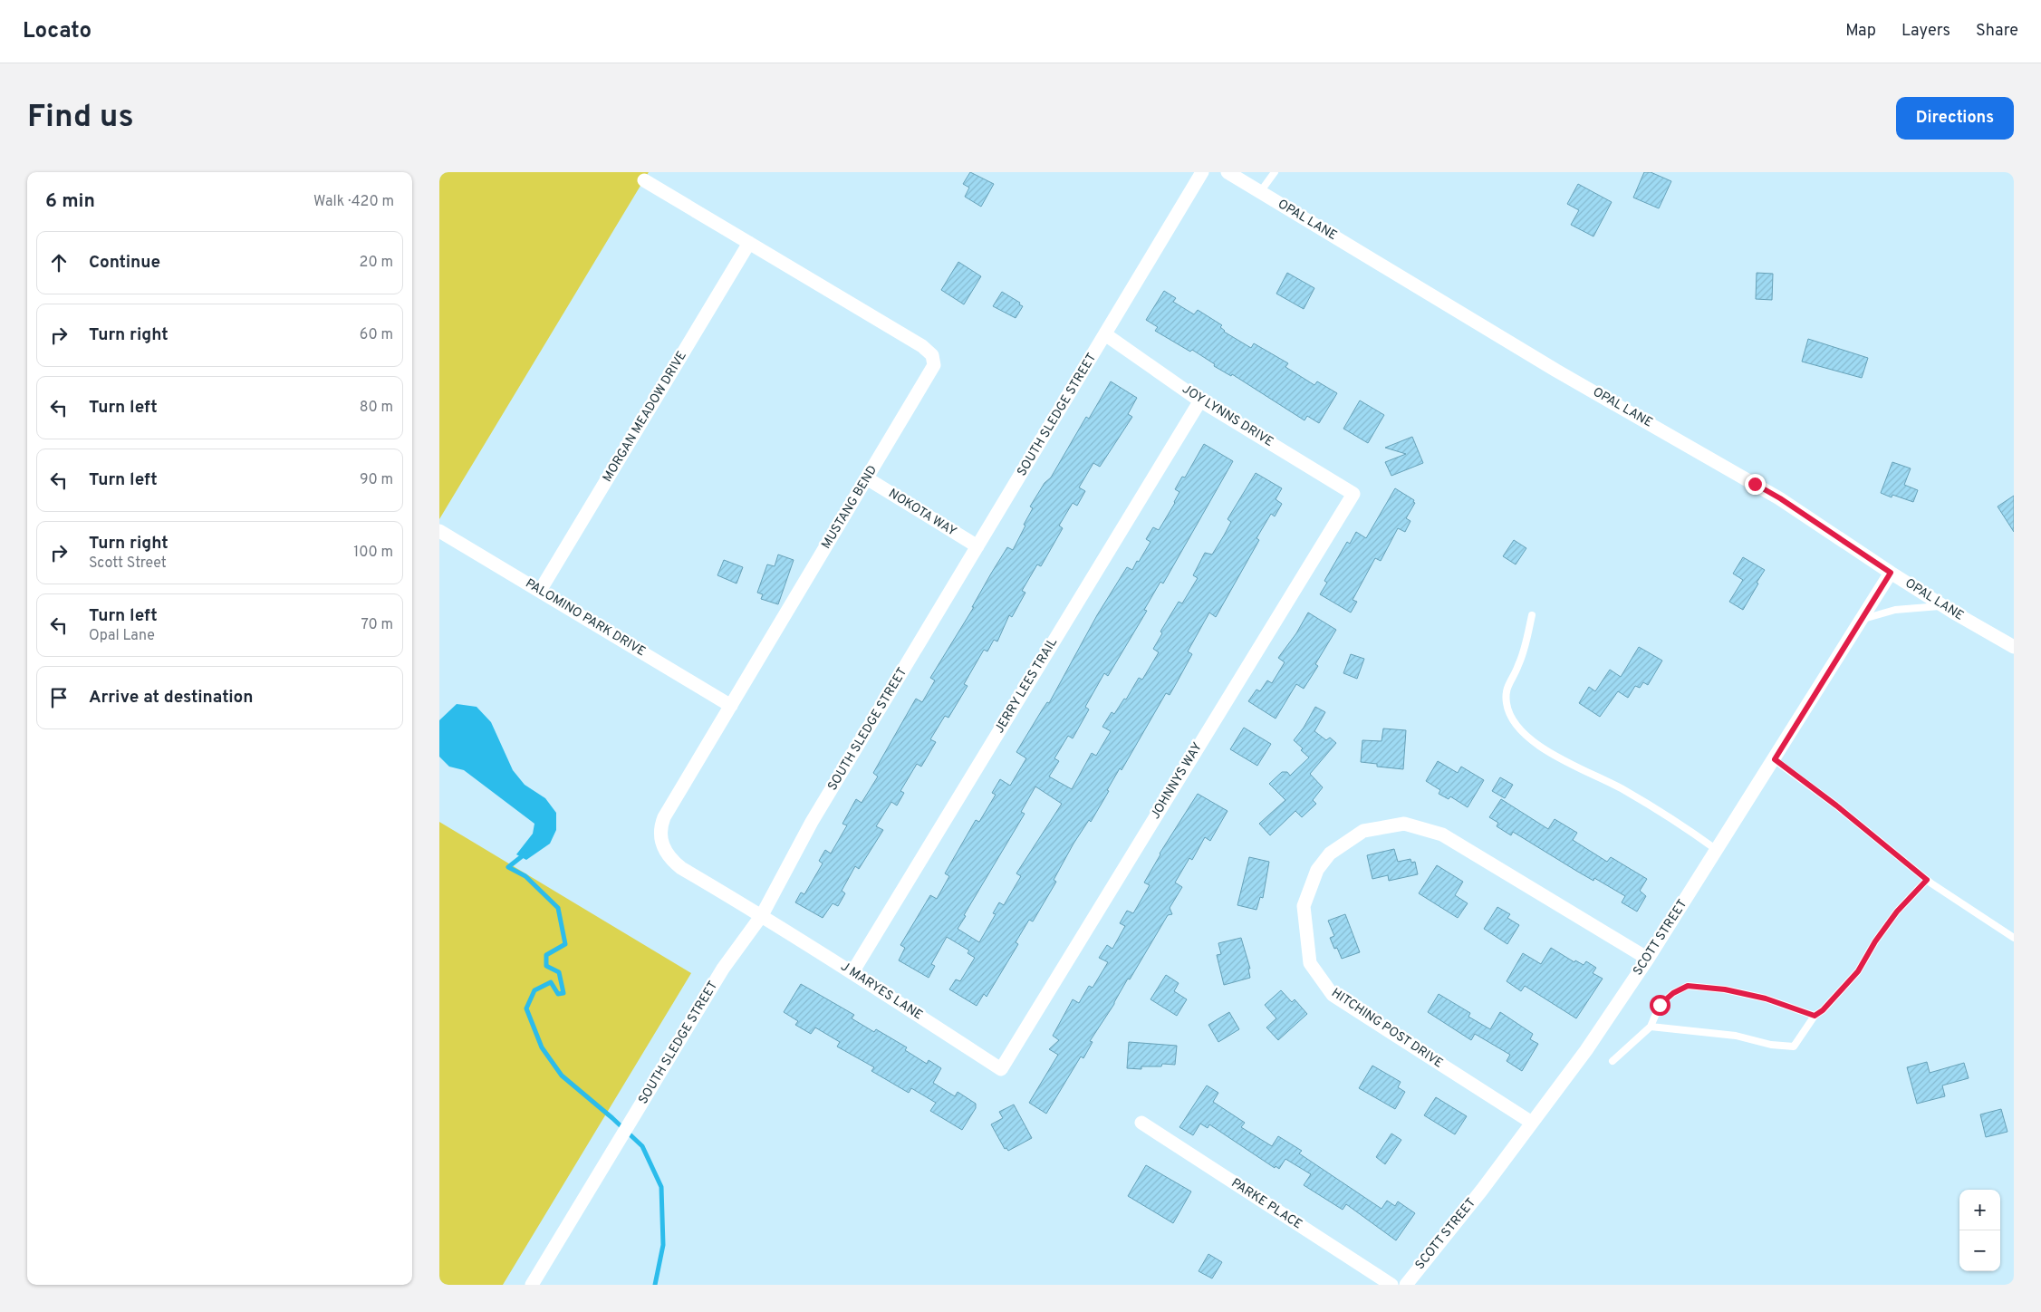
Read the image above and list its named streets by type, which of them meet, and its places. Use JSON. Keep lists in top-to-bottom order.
{
  "streets": {
    "street": [
      "OPAL LANE",
      "SOUTH SLEDGE STREET",
      "JOY LYNNS DRIVE",
      "MORGAN MEADOW DRIVE",
      "MUSTANG BEND",
      "NOKOTA WAY",
      "PALOMINO PARK DRIVE",
      "JERRY LEES TRAIL",
      "JOHNNYS WAY",
      "SCOTT STREET",
      "J MARYES LANE",
      "HITCHING POST DRIVE",
      "PARKE PLACE"
    ]
  },
  "crossings": [
    ["OPAL LANE", "SCOTT STREET"],
    ["SOUTH SLEDGE STREET", "JOY LYNNS DRIVE"],
    ["SOUTH SLEDGE STREET", "MUSTANG BEND"],
    ["SOUTH SLEDGE STREET", "NOKOTA WAY"],
    ["SOUTH SLEDGE STREET", "J MARYES LANE"],
    ["JOY LYNNS DRIVE", "JERRY LEES TRAIL"],
    ["JOY LYNNS DRIVE", "JOHNNYS WAY"],
    ["MORGAN MEADOW DRIVE", "MUSTANG BEND"],
    ["MORGAN MEADOW DRIVE", "PALOMINO PARK DRIVE"],
    ["MUSTANG BEND", "NOKOTA WAY"],
    ["MUSTANG BEND", "PALOMINO PARK DRIVE"],
    ["MUSTANG BEND", "J MARYES LANE"],
    ["JERRY LEES TRAIL", "J MARYES LANE"],
    ["JOHNNYS WAY", "J MARYES LANE"],
    ["SCOTT STREET", "HITCHING POST DRIVE"]
  ],
  "page": {
    "header": "Locato",
    "nav": ["Map", "Layers", "Share"],
    "buttons": "Directions",
    "title": "Find us",
    "heading": ["6 min", "Walk · 420 m"],
    "list": [
      ["Continue", "20 m"],
      ["Turn right", "60 m"],
      ["Turn left", "80 m"],
      ["Turn left", "90 m"],
      ["Turn right", "Scott Street", "100 m"],
      ["Turn left", "Opal Lane", "70 m"],
      "Arrive at destination"
    ],
    "map_buttons": ["+", "−"]
  }
}
